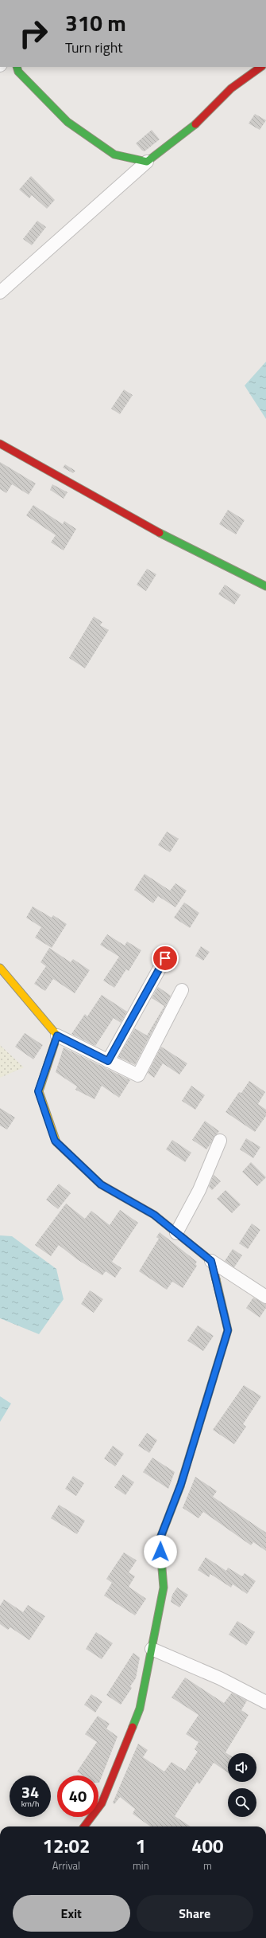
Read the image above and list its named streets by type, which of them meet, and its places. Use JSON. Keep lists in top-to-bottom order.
{
  "page": {
    "turn": ["310 m", "Turn right"],
    "speed": "34 km/h",
    "limit": "40",
    "eta": [
      "12:02",
      "Arrival",
      "1",
      "min",
      "400",
      "m"
    ],
    "buttons": ["Exit", "Share"]
  }
}
